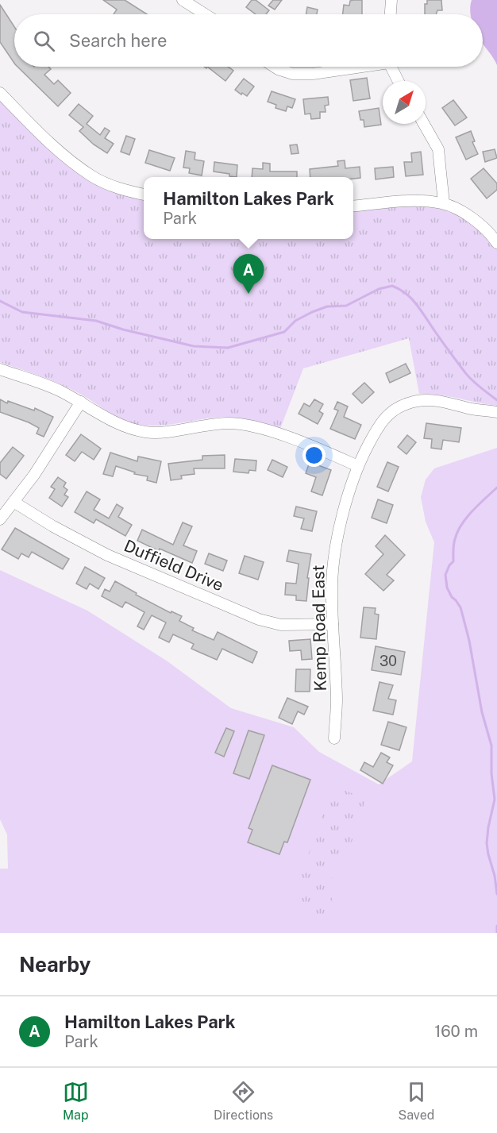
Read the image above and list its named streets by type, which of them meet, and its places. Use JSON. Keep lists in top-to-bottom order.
{
  "streets": {
    "street": ["Duffield Drive", "Kemp Road East"]
  },
  "crossings": [
    ["Duffield Drive", "Kemp Road East"]
  ],
  "house_numbers": ["30"],
  "north": "top right",
  "page": {
    "search": "Search here",
    "popup": ["Hamilton Lakes Park", "Park"],
    "pins": "A",
    "heading": "Nearby",
    "list": [
      {
        "mark": "A",
        "name": "Hamilton Lakes Park",
        "note": "Park",
        "value": "160 m"
      }
    ],
    "nav": ["Map", "Directions", "Saved"]
  }
}
